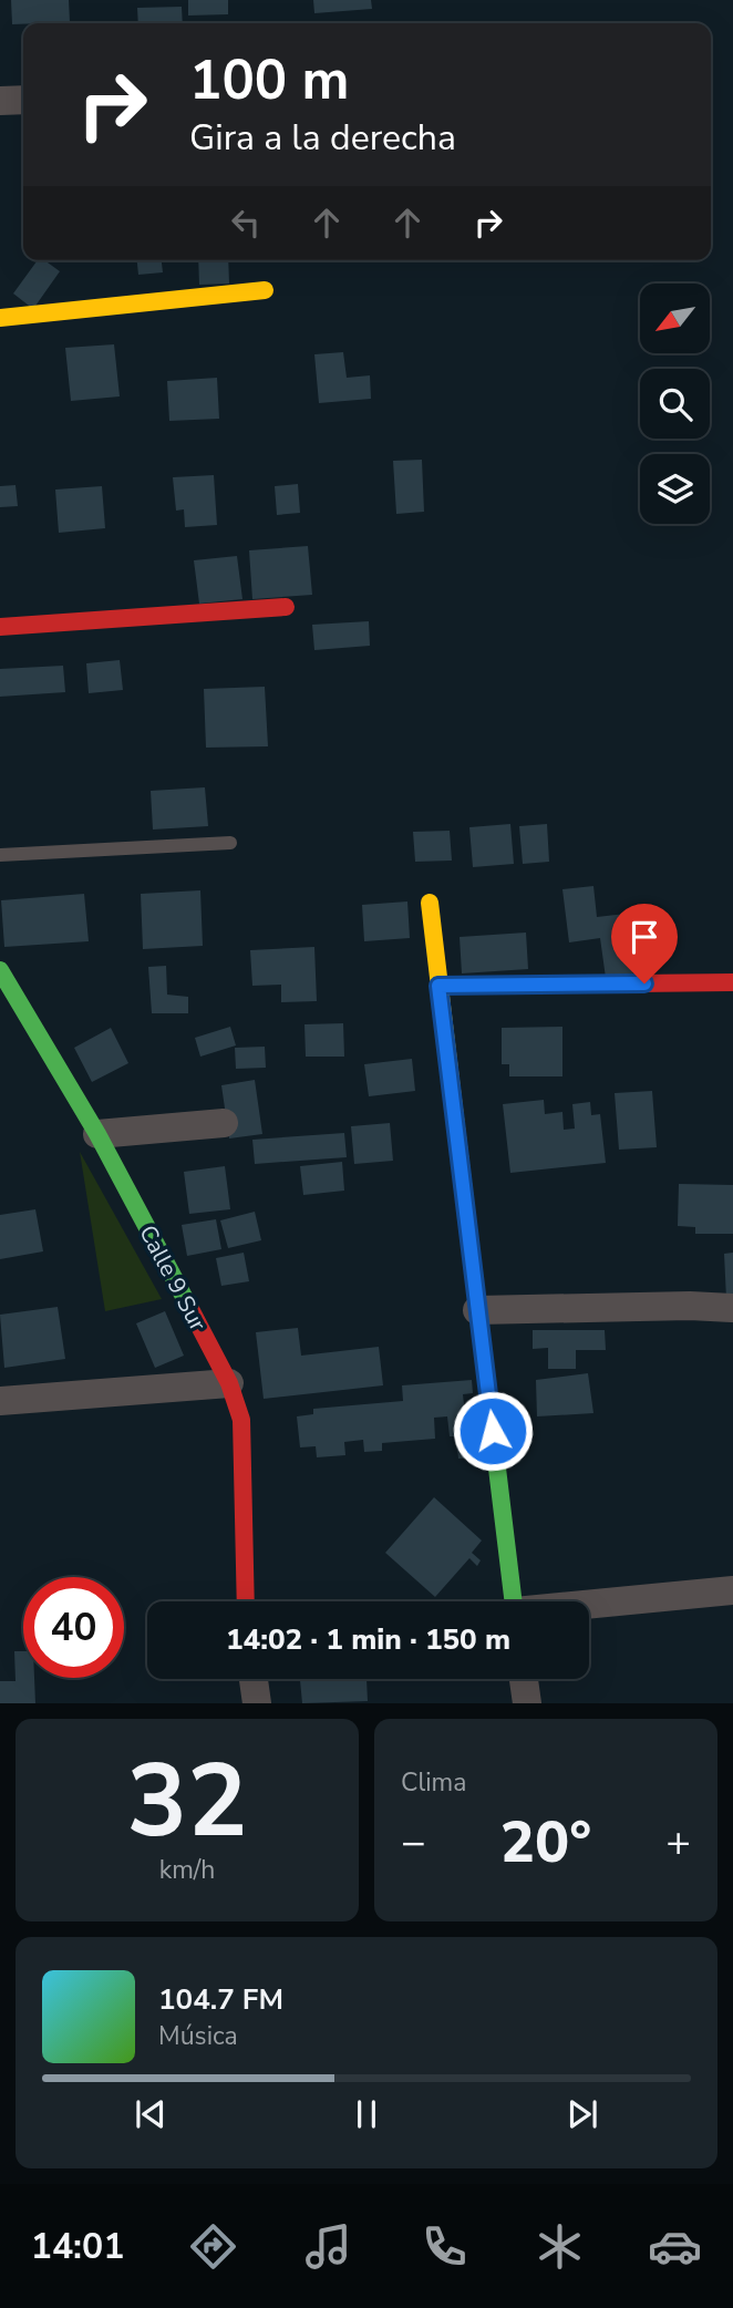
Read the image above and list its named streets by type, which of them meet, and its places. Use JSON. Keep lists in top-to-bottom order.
{
  "streets": {
    "street": ["Calle 9 Sur"]
  },
  "north": "bottom left",
  "page": {
    "turn": ["100 m", "Gira a la derecha"],
    "limit": "40",
    "trip": "14:02 · 1 min · 150 m",
    "tile": [
      ["32", "km/h"],
      "Clima"
    ],
    "heat": ["−", "20°", "+"],
    "song": ["104.7 FM", "Música"],
    "tabs": "14:01"
  }
}
